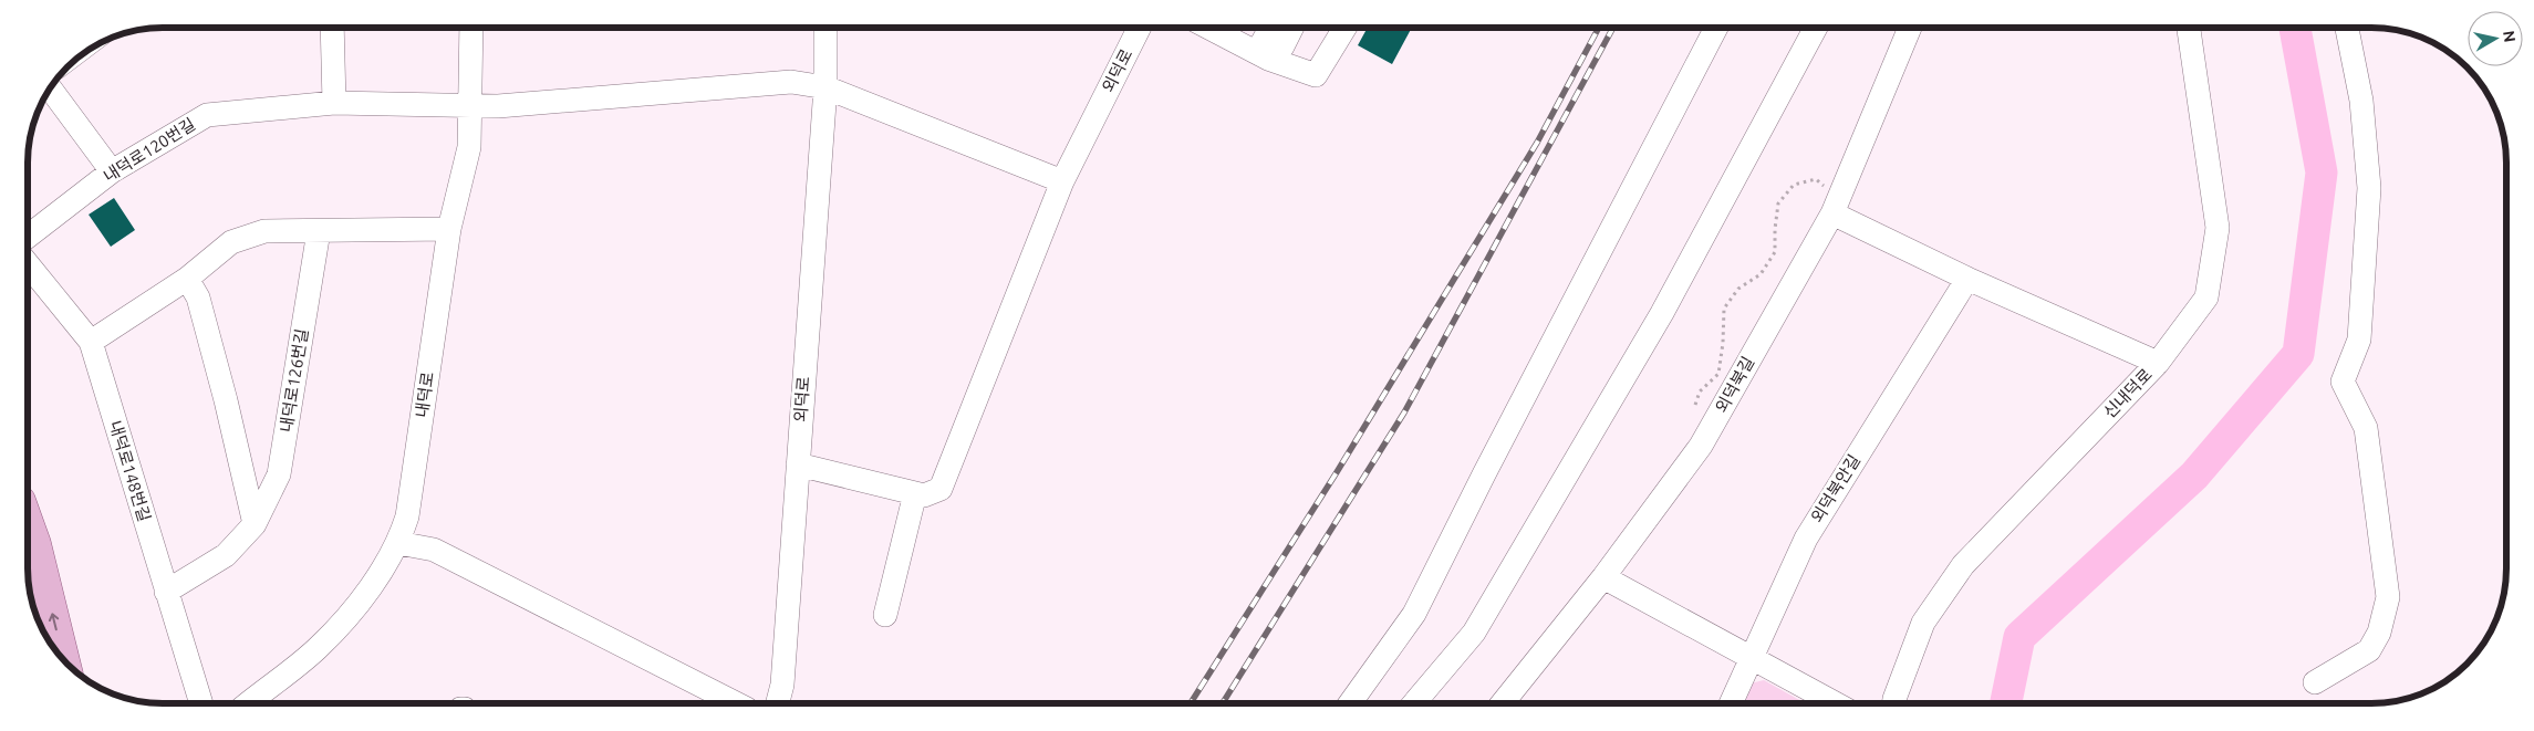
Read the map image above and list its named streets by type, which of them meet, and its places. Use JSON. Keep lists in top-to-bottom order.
{
  "streets": {
    "street": [
      "외덕로",
      "내덕로120번길",
      "내덕로126번길",
      "외덕북길",
      "신내덕로",
      "내덕로",
      "내덕로148번길",
      "외덕북안길"
    ]
  },
  "crossings": [
    ["내덕로120번길", "내덕로"],
    ["내덕로126번길", "내덕로148번길"]
  ],
  "north": "right"
}
